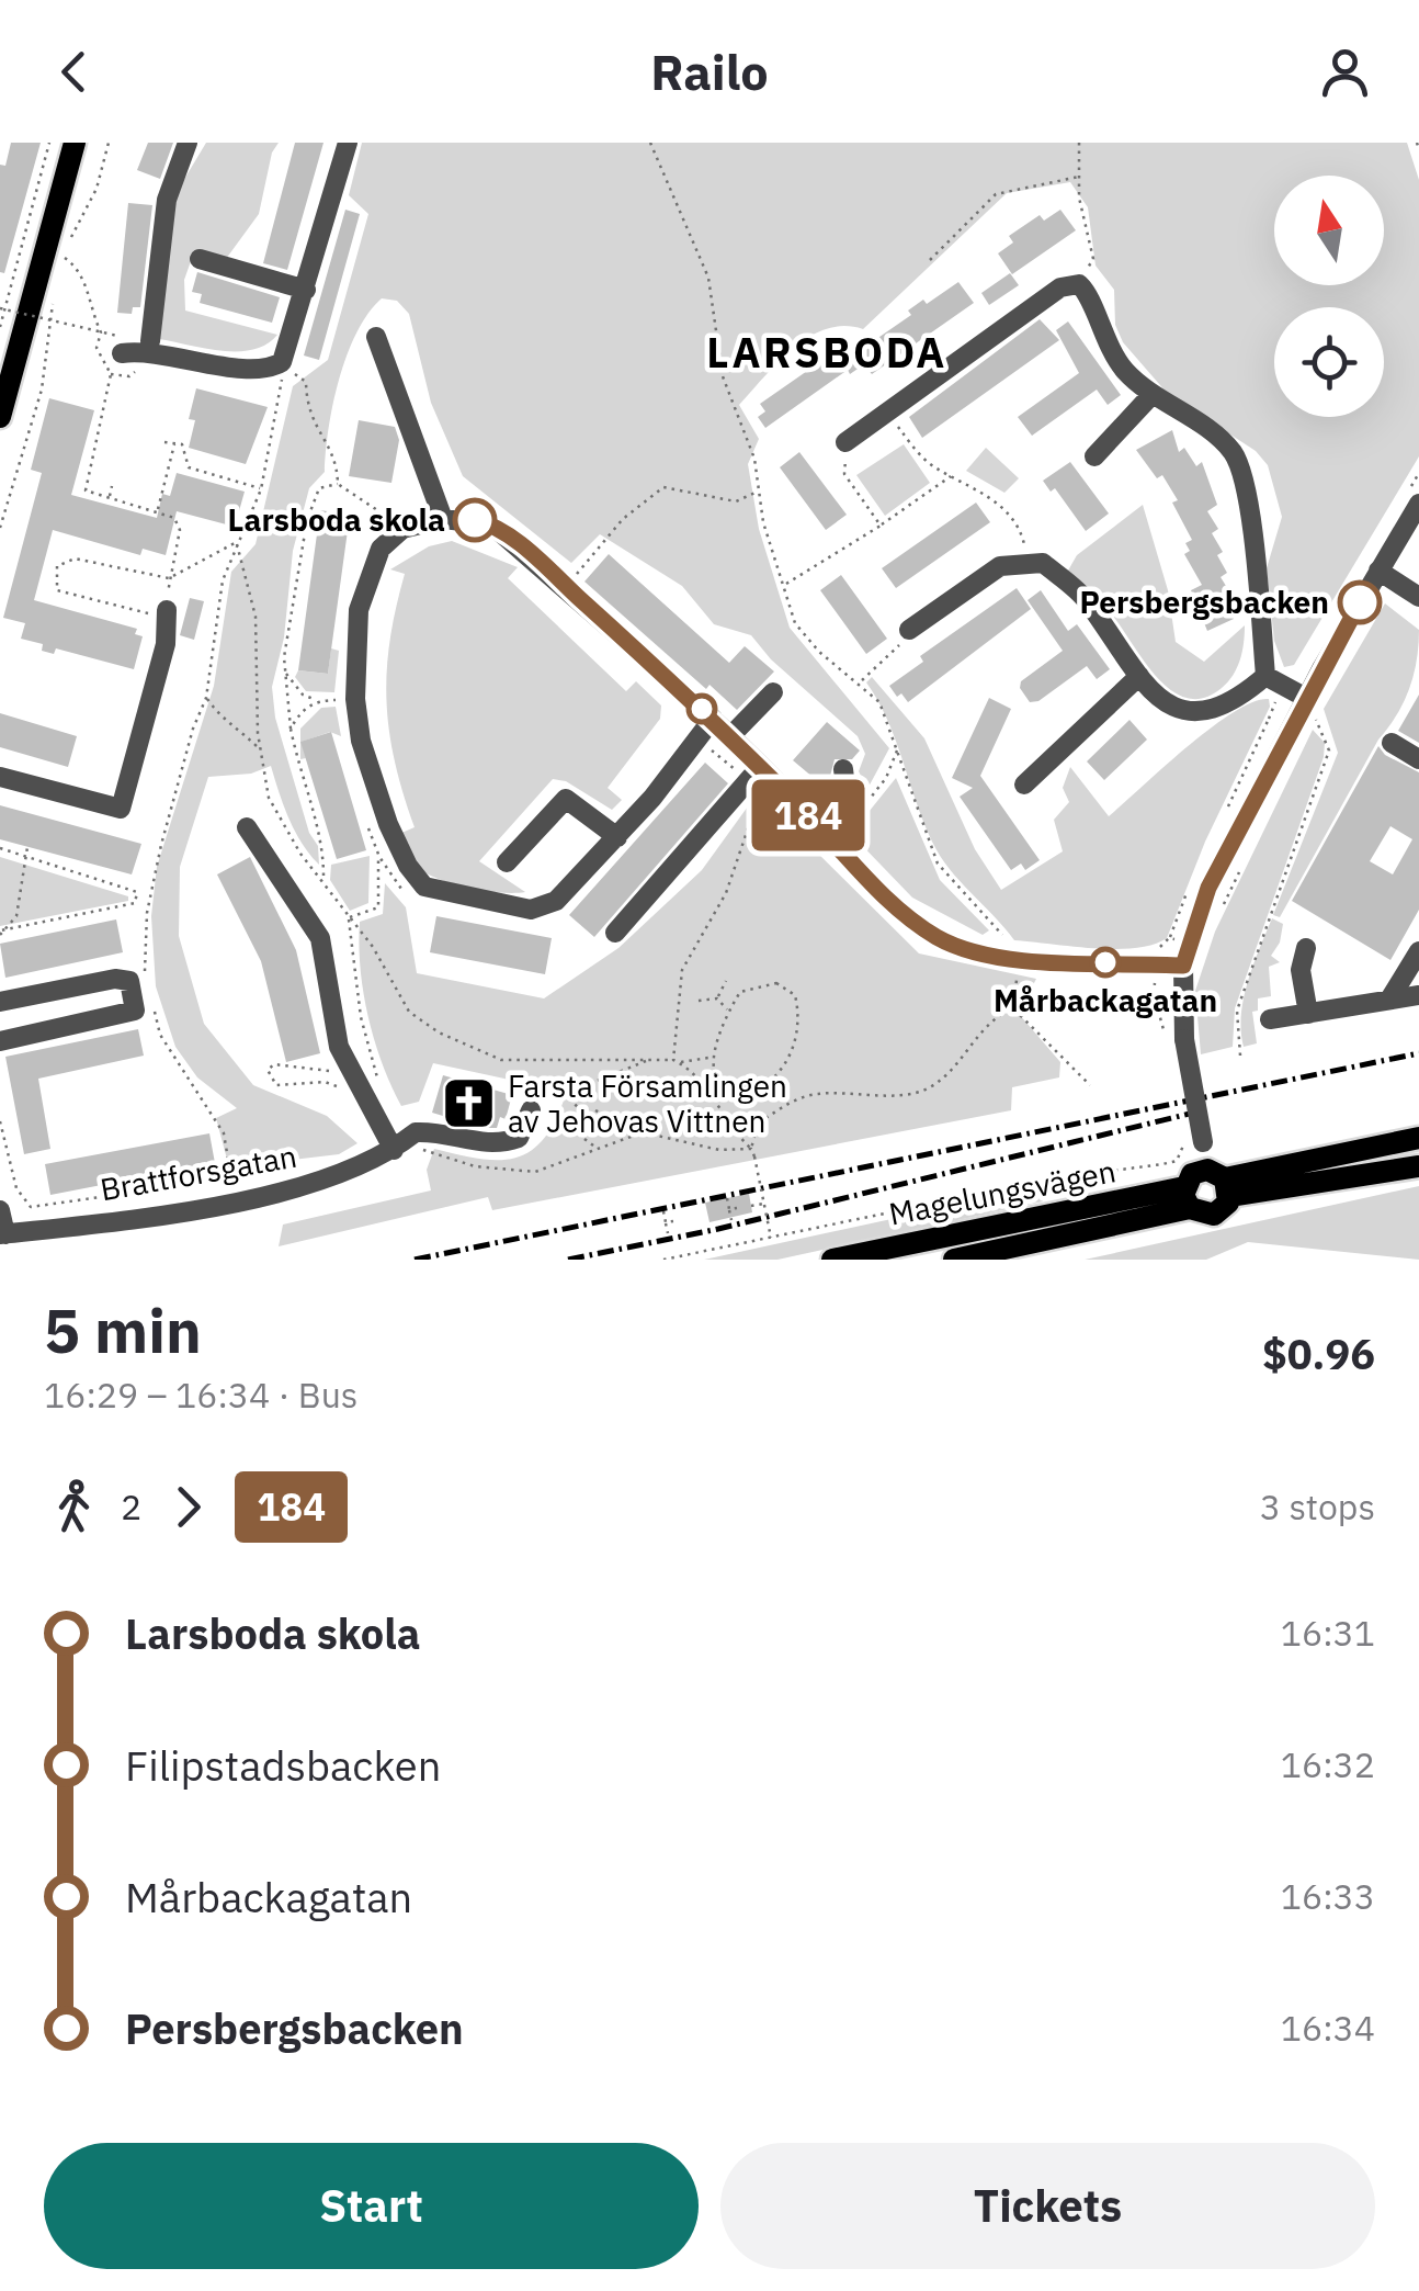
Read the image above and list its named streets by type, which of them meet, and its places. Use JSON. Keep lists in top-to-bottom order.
{
  "streets": {
    "main road": ["Magelungsvägen"],
    "street": ["Brattforsgatan"]
  },
  "districts": ["LARSBODA"],
  "places": {
    "other": ["Larsboda skola", "Persbergsbacken", "Mårbackagatan"],
    "church": ["Farsta Församlingen av Jehovas Vittnen"]
  },
  "lines": ["bus line 184"],
  "north": "top",
  "page": {
    "header": "Railo",
    "on_map": "184",
    "heading": ["5 min", "16:29 – 16:34 · Bus", "$0.96"],
    "legs": ["2", "184", "3 stops"],
    "list": [
      {
        "name": "Larsboda skola",
        "value": "16:31"
      },
      {
        "name": "Filipstadsbacken",
        "value": "16:32"
      },
      {
        "name": "Mårbackagatan",
        "value": "16:33"
      },
      {
        "name": "Persbergsbacken",
        "value": "16:34"
      }
    ],
    "buttons": ["Start", "Tickets"]
  }
}
